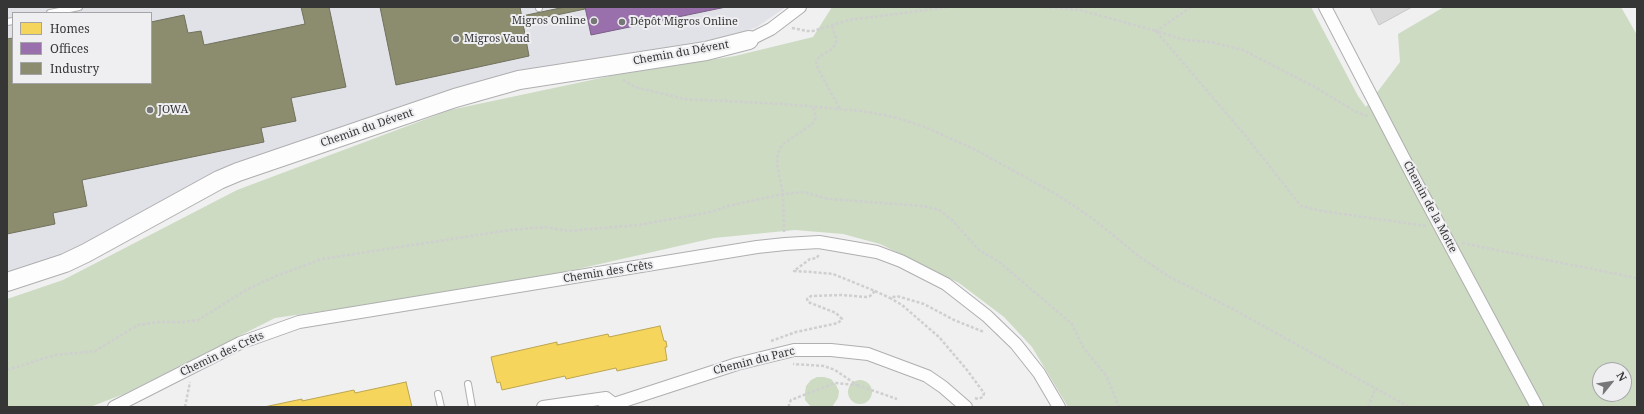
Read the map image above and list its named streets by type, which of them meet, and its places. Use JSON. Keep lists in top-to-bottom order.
{
  "streets": {
    "street": [
      "Chemin du Dévent",
      "Chemin de la Motte",
      "Chemin des Crêts",
      "Chemin du Parc"
    ]
  },
  "places": [
    "Migros Online",
    "Dépôt Migros Online",
    "Migros Vaud",
    "JOWA"
  ],
  "legend": ["Homes", "Offices", "Industry"],
  "north": "top right"
}
